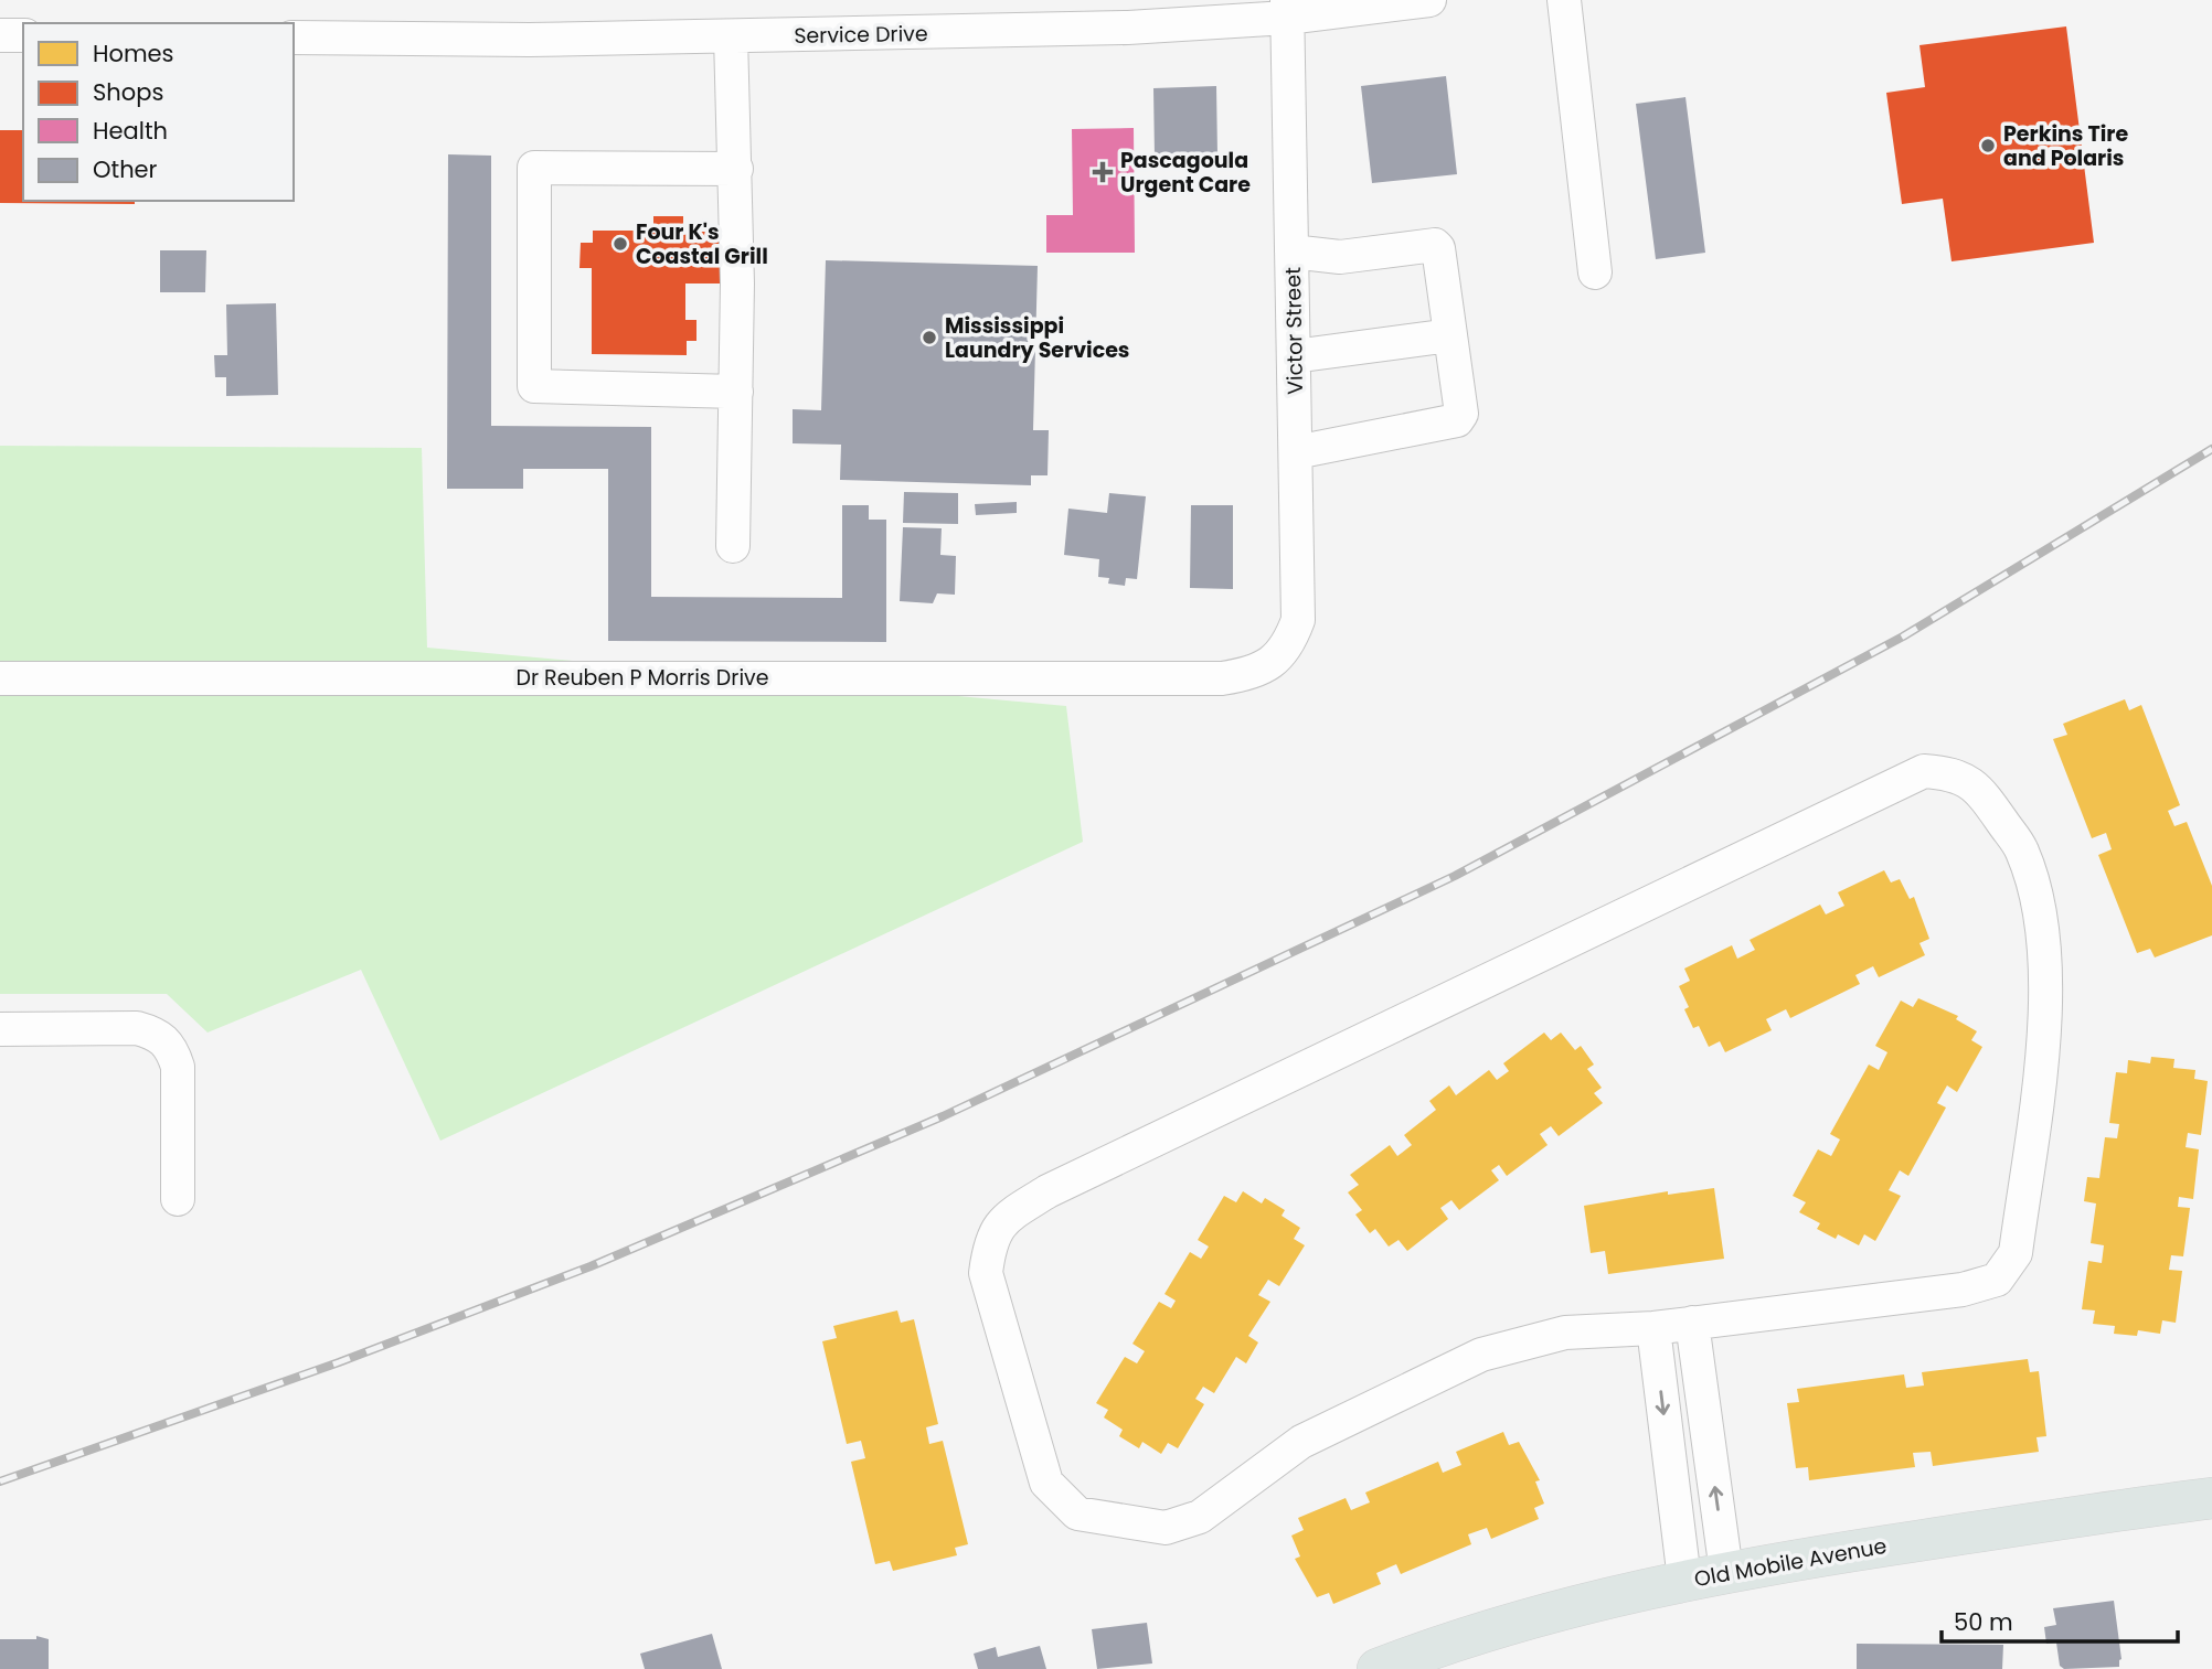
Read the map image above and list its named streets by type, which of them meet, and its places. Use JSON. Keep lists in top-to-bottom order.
{
  "streets": {
    "main road": ["Old Mobile Avenue"],
    "street": ["Service Drive", "Victor Street", "Dr Reuben P Morris Drive"]
  },
  "crossings": [
    ["Service Drive", "Victor Street"],
    ["Victor Street", "Dr Reuben P Morris Drive"]
  ],
  "places": {
    "other": ["Perkins Tire and Polaris", "Four K's Coastal Grill", "Mississippi Laundry Services"],
    "health": ["Pascagoula Urgent Care"]
  },
  "legend": [
    "Homes",
    "Shops",
    "Health",
    "Other"
  ],
  "scale_bar": "50 m"
}
